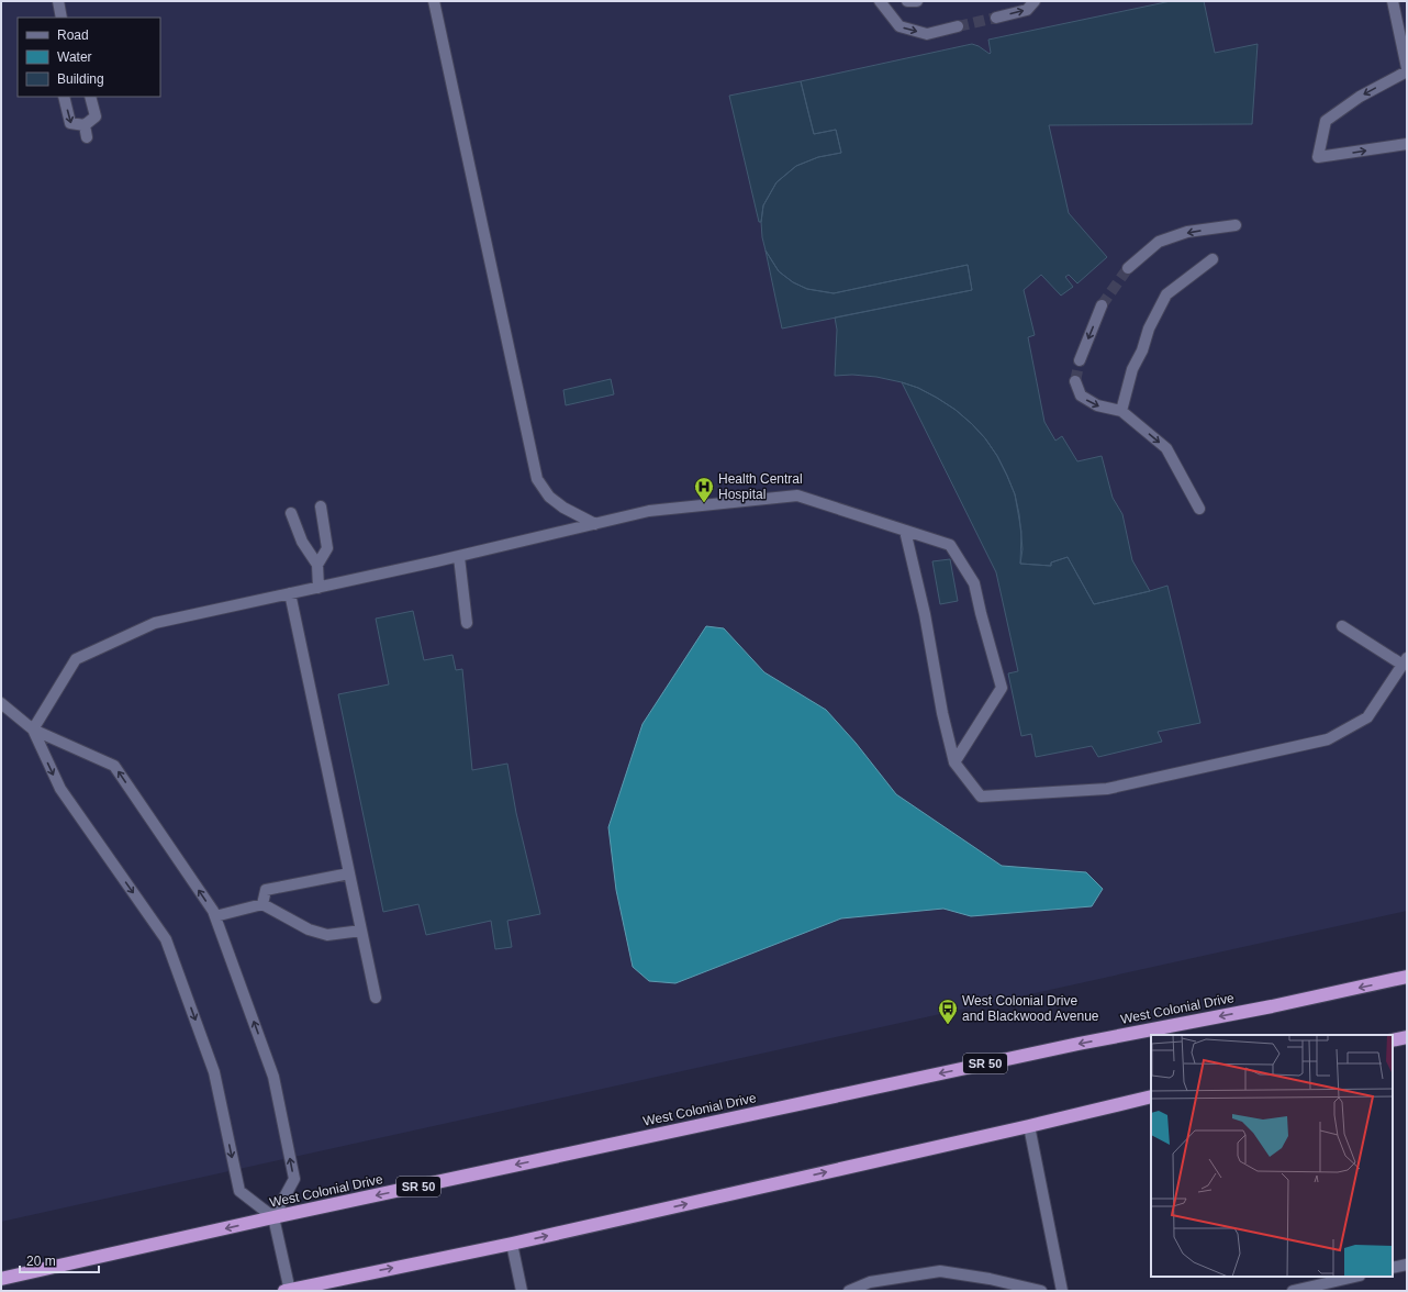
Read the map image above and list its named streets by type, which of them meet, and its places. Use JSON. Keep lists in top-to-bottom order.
{
  "streets": {
    "highway": ["West Colonial Drive", "SR 50"]
  },
  "places": {
    "hospital": ["Health Central Hospital"],
    "bus stop": ["West Colonial Drive and Blackwood Avenue"]
  },
  "legend": ["Road", "Water", "Building"],
  "scale_bar": "20 m"
}
